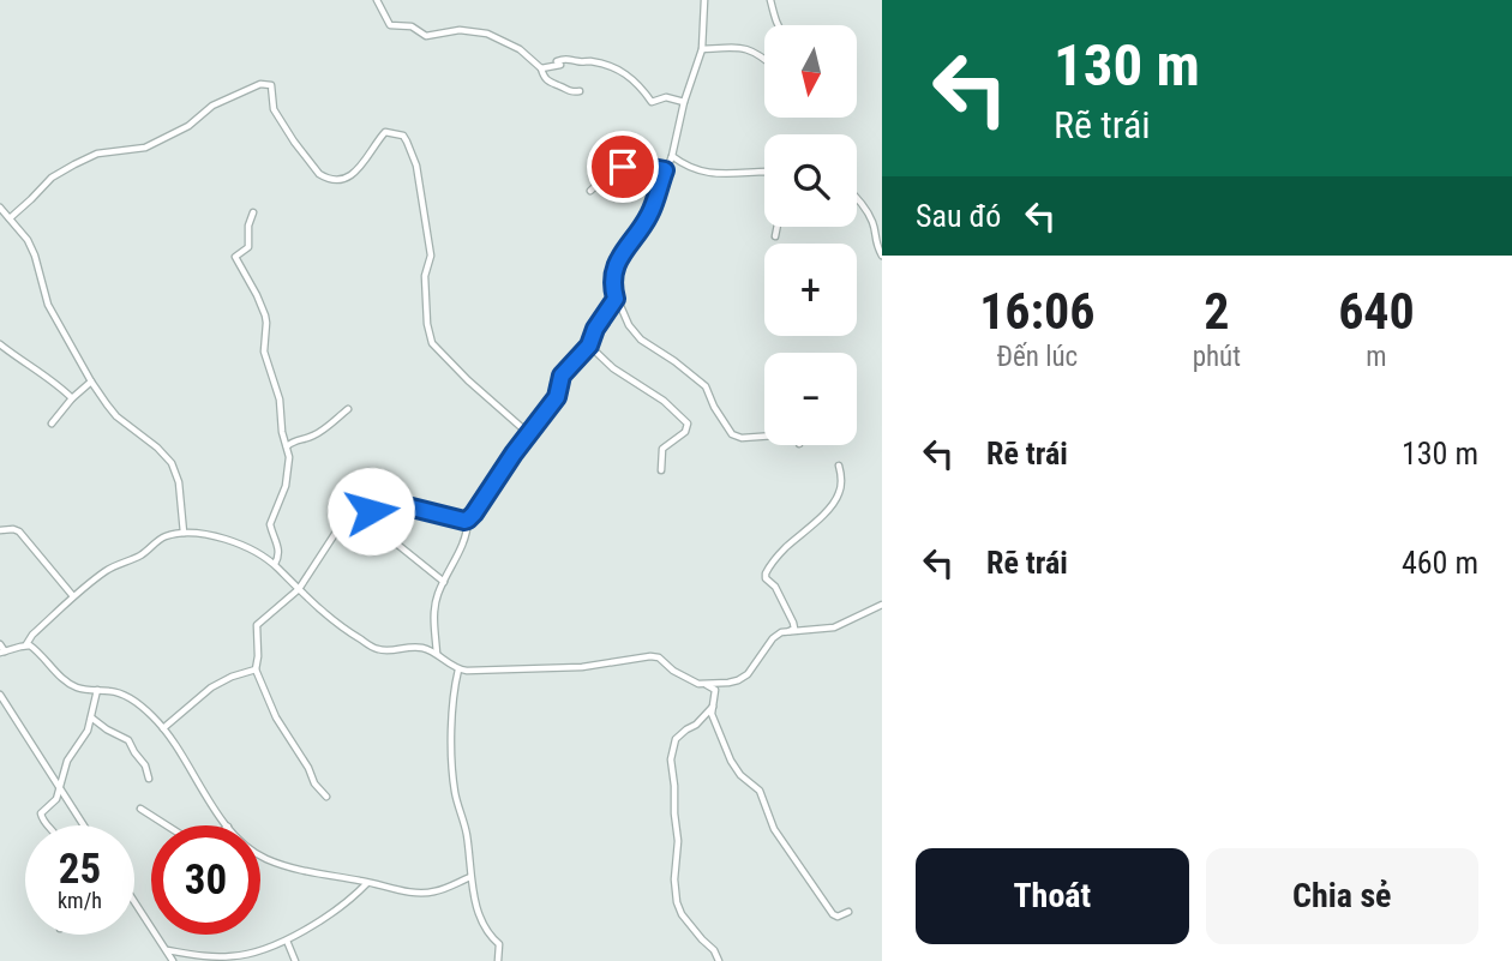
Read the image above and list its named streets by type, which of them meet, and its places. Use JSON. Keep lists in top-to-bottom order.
{
  "north": "bottom",
  "page": {
    "turn": ["130 m", "Rẽ trái"],
    "map_buttons": ["+", "−"],
    "then": "Sau đó",
    "eta": [
      "16:06",
      "Đến lúc",
      "2",
      "phút",
      "640",
      "m"
    ],
    "list": [
      {
        "name": "Rẽ trái",
        "value": "130 m"
      },
      {
        "name": "Rẽ trái",
        "value": "460 m"
      }
    ],
    "speed": "25 km/h",
    "limit": "30",
    "buttons": ["Thoát", "Chia sẻ"]
  }
}
